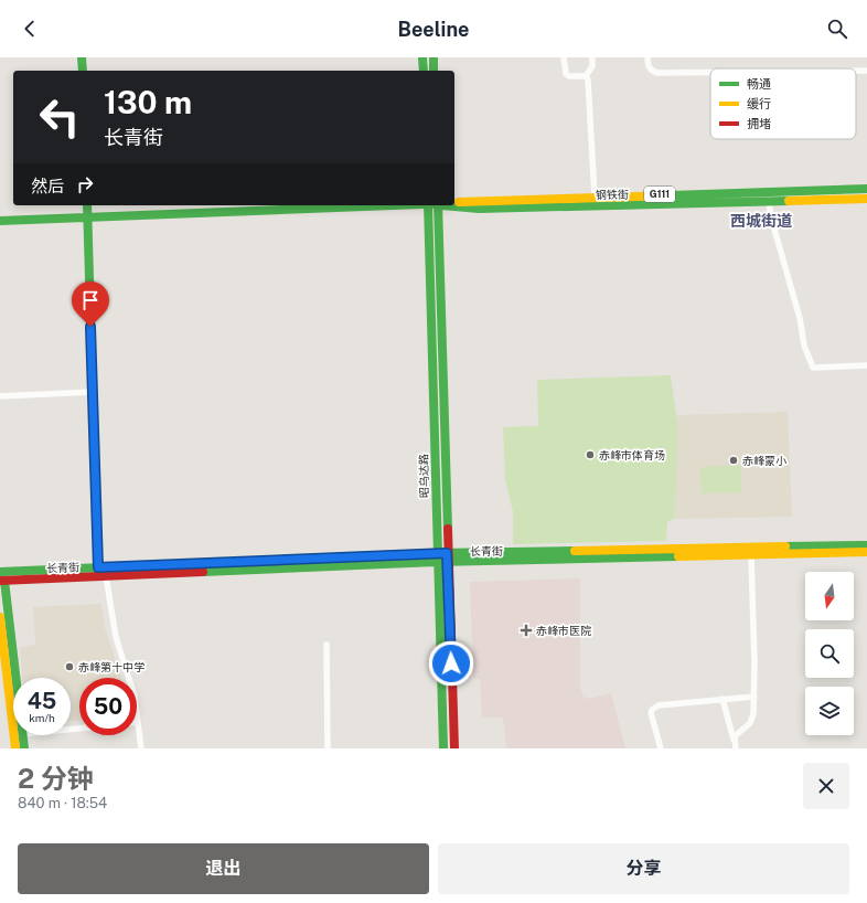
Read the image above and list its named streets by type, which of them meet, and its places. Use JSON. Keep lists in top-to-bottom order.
{
  "streets": {
    "main road": [
      "钢铁街",
      "G111",
      "昭乌达路",
      "长青街"
    ]
  },
  "crossings": [
    ["昭乌达路", "长青街"]
  ],
  "districts": ["西城街道"],
  "places": {
    "other": ["赤峰市体育场", "赤峰蒙小", "赤峰第十中学"],
    "health": ["赤峰市医院"]
  },
  "legend": ["畅通", "缓行", "拥堵"],
  "north": "bottom",
  "page": {
    "header": "Beeline",
    "turn": ["130 m", "长青街"],
    "then": "然后",
    "speed": "45 km/h",
    "limit": "50",
    "heading": ["2 分钟", "840 m · 18:54"],
    "buttons": ["退出", "分享"]
  }
}
